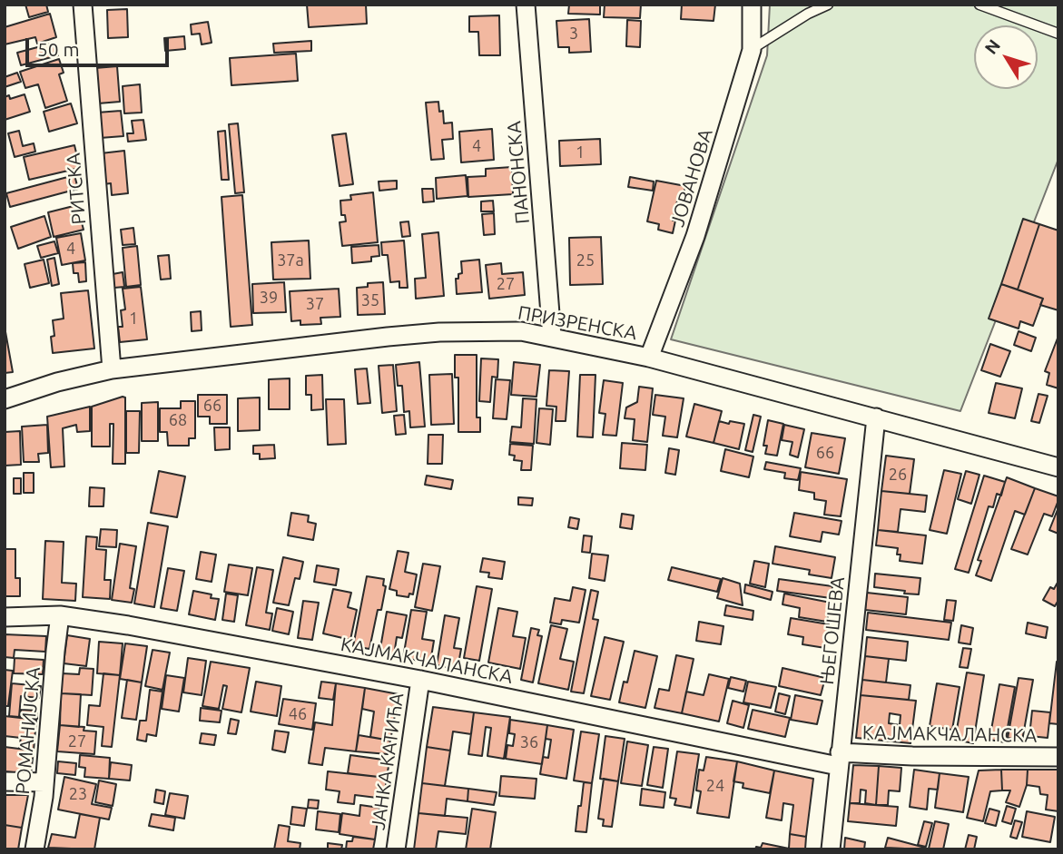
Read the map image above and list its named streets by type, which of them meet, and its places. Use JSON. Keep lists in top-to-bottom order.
{
  "streets": {
    "street": [
      "ПАНОНСКА",
      "ЈОВАНОВА",
      "РИТСКА",
      "ПРИЗРЕНСКА",
      "ЊЕГОШЕВА",
      "КАЈМАКЧАЛАНСКА",
      "РОМАНИЈСКА",
      "ЈАНКА КАТИЋА"
    ]
  },
  "crossings": [
    ["ПАНОНСКА", "ПРИЗРЕНСКА"],
    ["ЈОВАНОВА", "ПРИЗРЕНСКА"],
    ["РИТСКА", "ПРИЗРЕНСКА"],
    ["ПРИЗРЕНСКА", "ЊЕГОШЕВА"],
    ["ЊЕГОШЕВА", "КАЈМАКЧАЛАНСКА"],
    ["КАЈМАКЧАЛАНСКА", "РОМАНИЈСКА"],
    ["КАЈМАКЧАЛАНСКА", "ЈАНКА КАТИЋА"]
  ],
  "house_numbers": [
    "3",
    "4",
    "1",
    "4",
    "37a",
    "25",
    "27",
    "39",
    "35",
    "37",
    "1",
    "66",
    "68",
    "66",
    "26",
    "46",
    "27",
    "36",
    "24",
    "23"
  ],
  "scale_bar": "50 m",
  "north": "top left"
}
